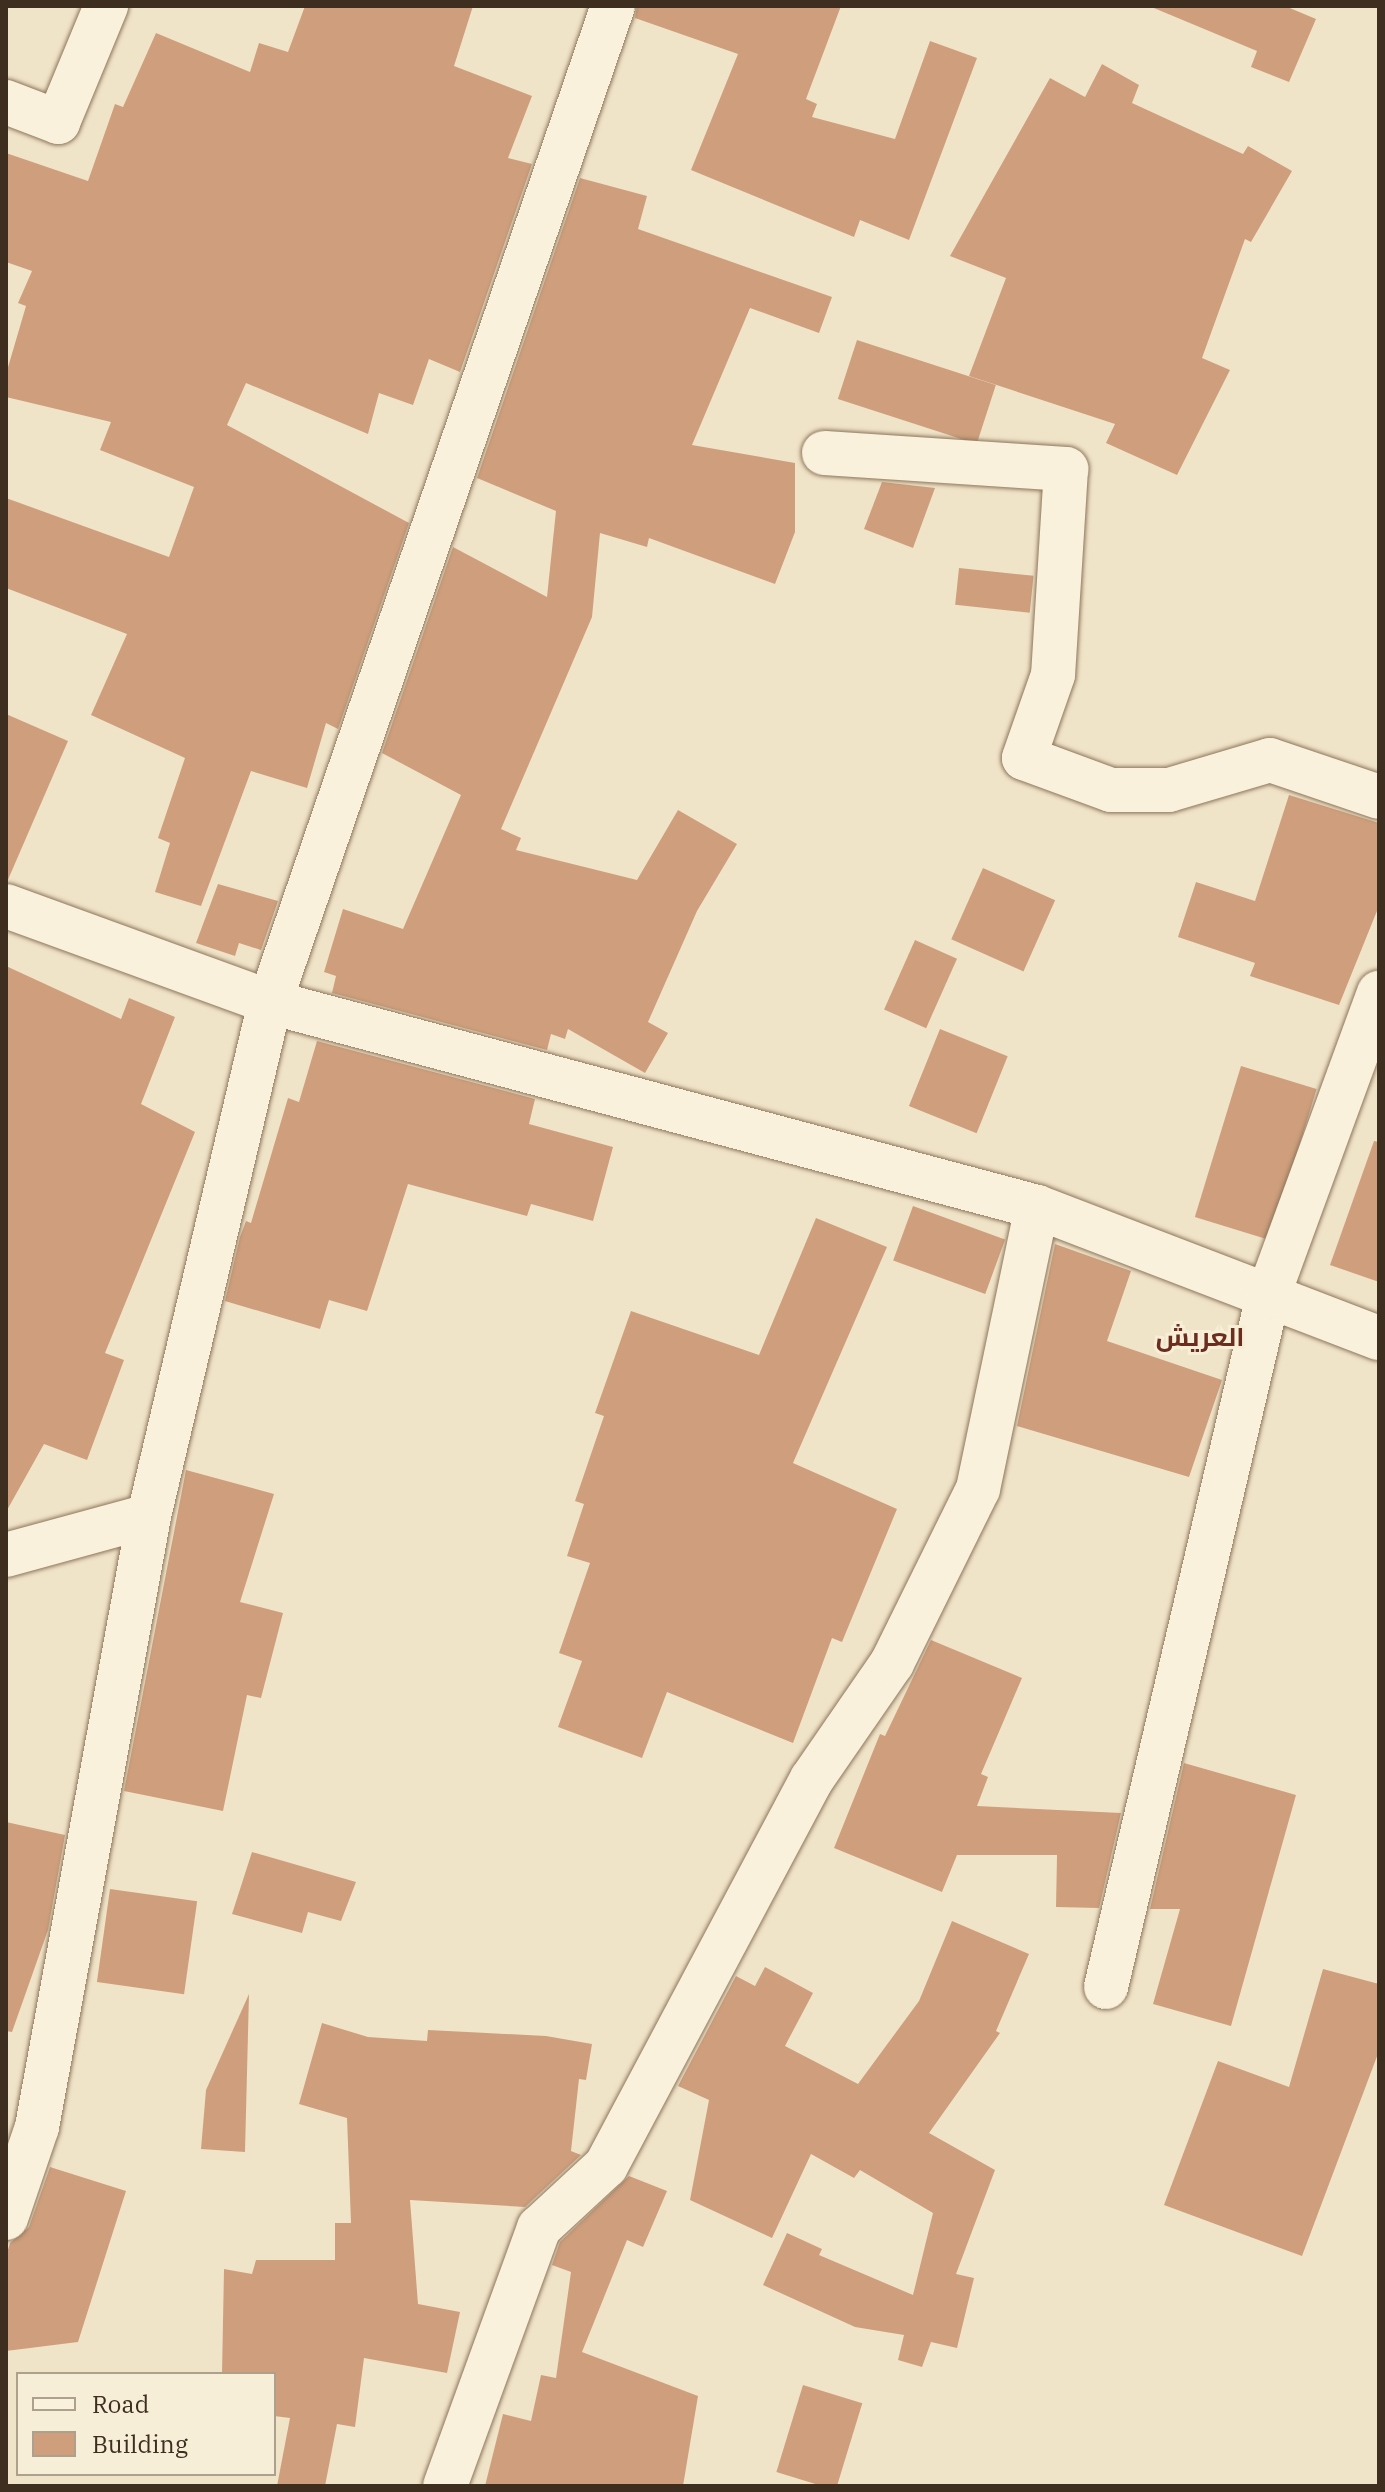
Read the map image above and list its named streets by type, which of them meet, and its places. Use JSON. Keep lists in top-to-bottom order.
{
  "districts": ["العريش"],
  "legend": ["Road", "Building"]
}
